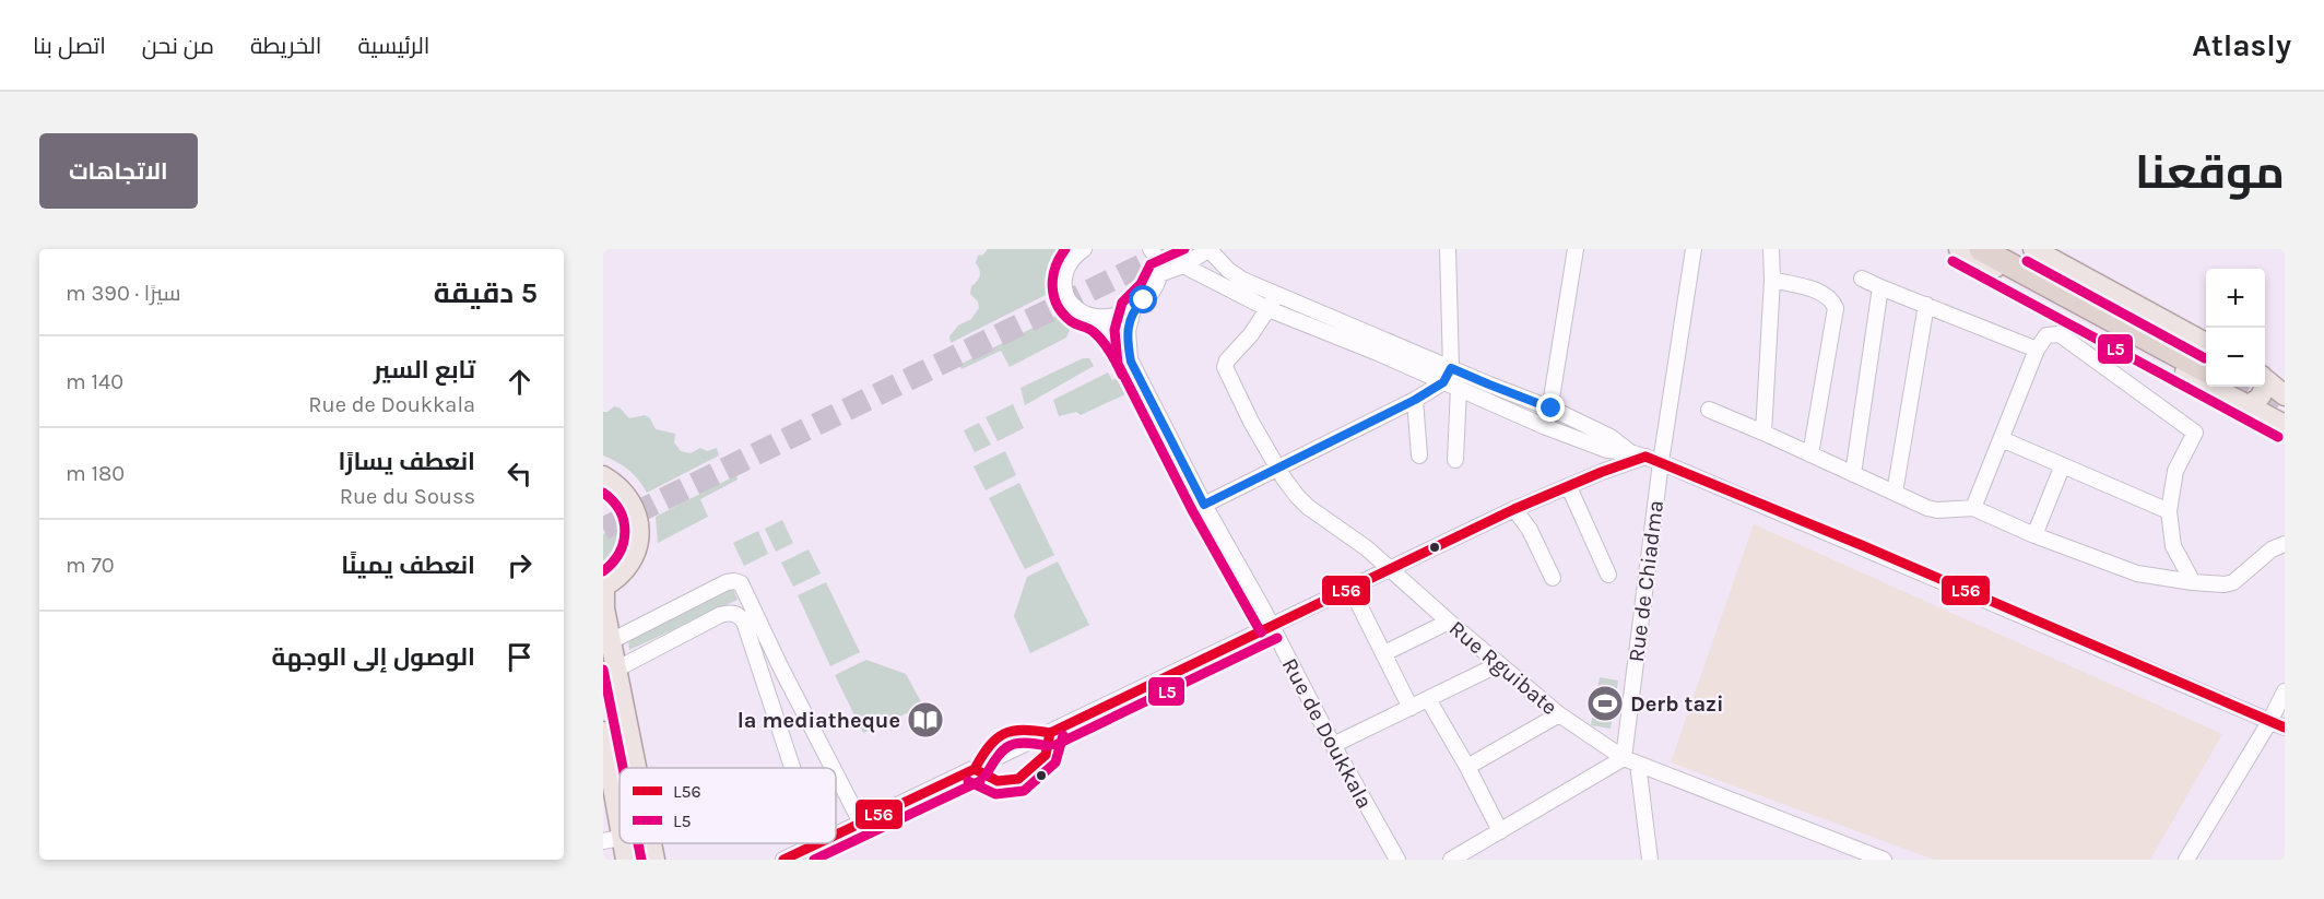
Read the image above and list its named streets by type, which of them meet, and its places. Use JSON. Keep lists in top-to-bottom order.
{
  "streets": {
    "street": ["Rue de Chiadma", "Rue Rguibate", "Rue de Doukkala"]
  },
  "crossings": [
    ["Rue de Chiadma", "Rue Rguibate"]
  ],
  "places": {
    "sports": ["Derb tazi"],
    "library": ["la mediatheque"]
  },
  "lines": ["transit line L5", "transit line L56"],
  "legend": ["L56", "L5"],
  "page": {
    "header": "Atlasly",
    "nav": [
      "الرئيسية",
      "الخريطة",
      "من نحن",
      "اتصل بنا"
    ],
    "title": "موقعنا",
    "buttons": "الاتجاهات",
    "heading": ["5 دقيقة", "سيرًا · 390 m"],
    "map_buttons": ["+", "−"],
    "list": [
      ["تابع السير", "Rue de Doukkala", "140 m"],
      ["انعطف يسارًا", "Rue du Souss", "180 m"],
      ["انعطف يمينًا", "70 m"],
      "الوصول إلى الوجهة"
    ]
  }
}
